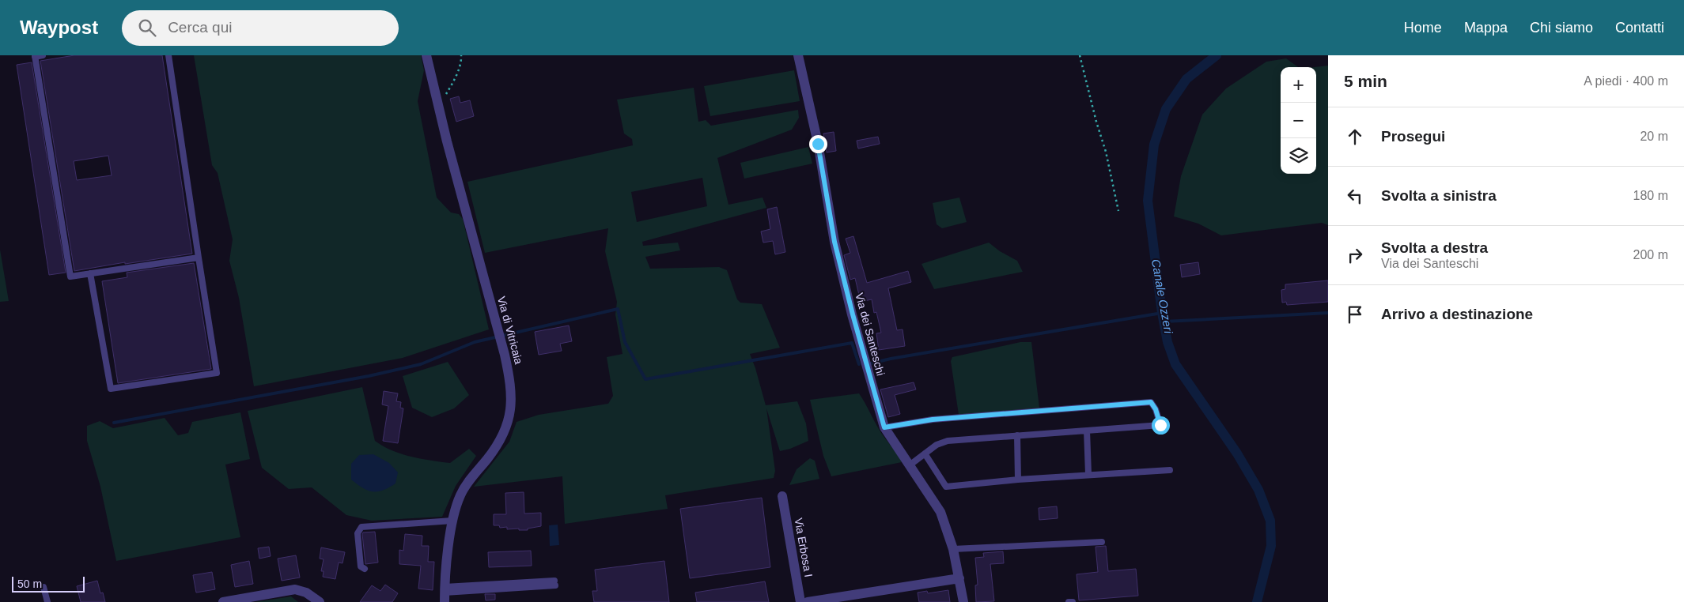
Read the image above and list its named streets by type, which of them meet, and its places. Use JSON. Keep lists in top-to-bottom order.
{
  "streets": {
    "street": ["Via di Vitricaia", "Via dei Santeschi", "Via Erbosa I"]
  },
  "water": ["Canale Ozzeri"],
  "scale_bar": "50 m",
  "page": {
    "header": "Waypost",
    "search": "Cerca qui",
    "nav": [
      "Home",
      "Mappa",
      "Chi siamo",
      "Contatti"
    ],
    "heading": ["5 min", "A piedi · 400 m"],
    "map_buttons": ["+", "−"],
    "list": [
      ["Prosegui", "20 m"],
      ["Svolta a sinistra", "180 m"],
      ["Svolta a destra", "Via dei Santeschi", "200 m"],
      "Arrivo a destinazione"
    ],
    "scale": "50 m"
  }
}
